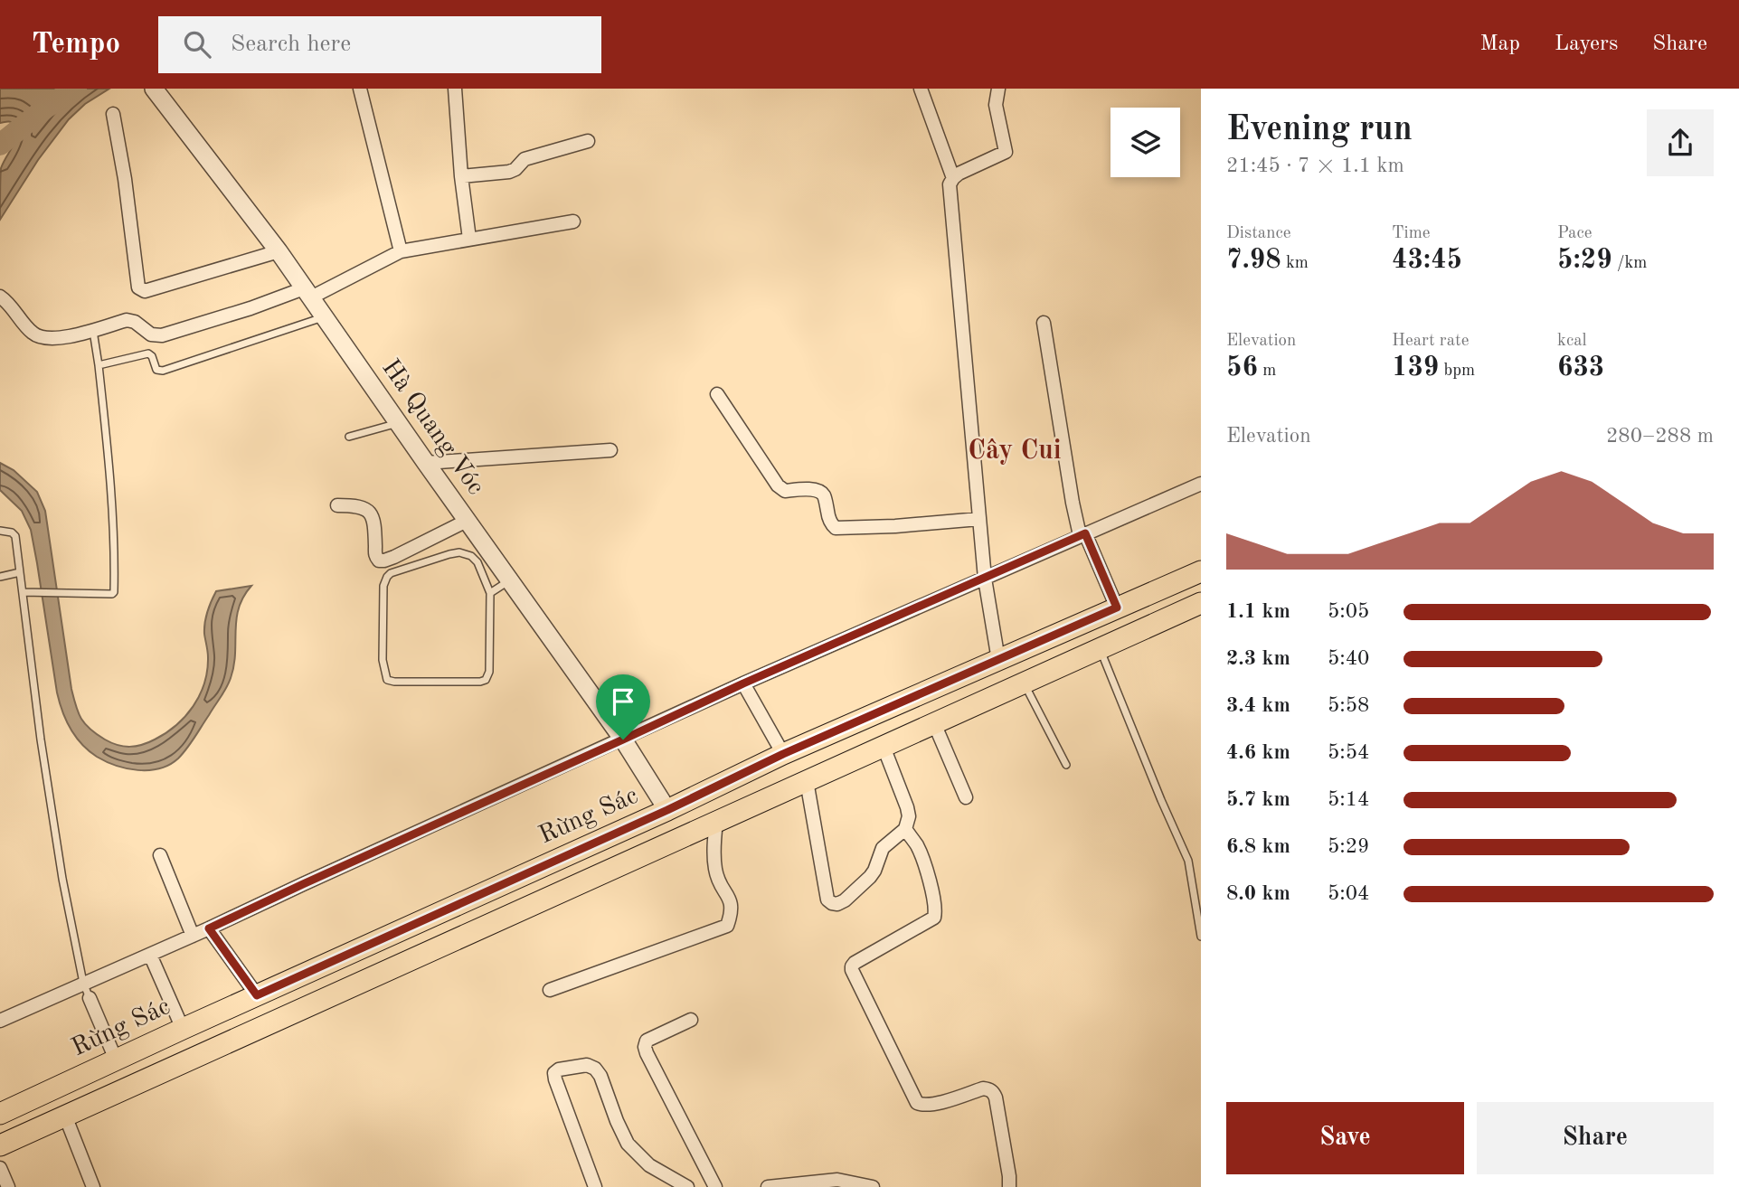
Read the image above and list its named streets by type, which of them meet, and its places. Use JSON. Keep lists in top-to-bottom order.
{
  "streets": {
    "main road": ["Rừng Sác"],
    "street": ["Hà Quang Vóc"]
  },
  "crossings": [
    ["Hà Quang Vóc", "Rừng Sác"]
  ],
  "districts": ["Cây Cui"],
  "page": {
    "header": "Tempo",
    "search": "Search here",
    "nav": ["Map", "Layers", "Share"],
    "heading": ["Evening run", "21:45 · 7 × 1.1 km"],
    "stats": [
      ["Distance", "7.98 km"],
      ["Time", "43:45"],
      ["Pace", "5:29 /km"],
      ["Elevation", "56 m"],
      ["Heart rate", "139 bpm"],
      ["kcal", "633"]
    ],
    "chart": ["Elevation", "280–288 m"],
    "list": [
      {
        "name": "1.1 km",
        "note": "5:05"
      },
      {
        "name": "2.3 km",
        "note": "5:40"
      },
      {
        "name": "3.4 km",
        "note": "5:58"
      },
      {
        "name": "4.6 km",
        "note": "5:54"
      },
      {
        "name": "5.7 km",
        "note": "5:14"
      },
      {
        "name": "6.8 km",
        "note": "5:29"
      },
      {
        "name": "8.0 km",
        "note": "5:04"
      }
    ],
    "buttons": ["Save", "Share"]
  }
}
